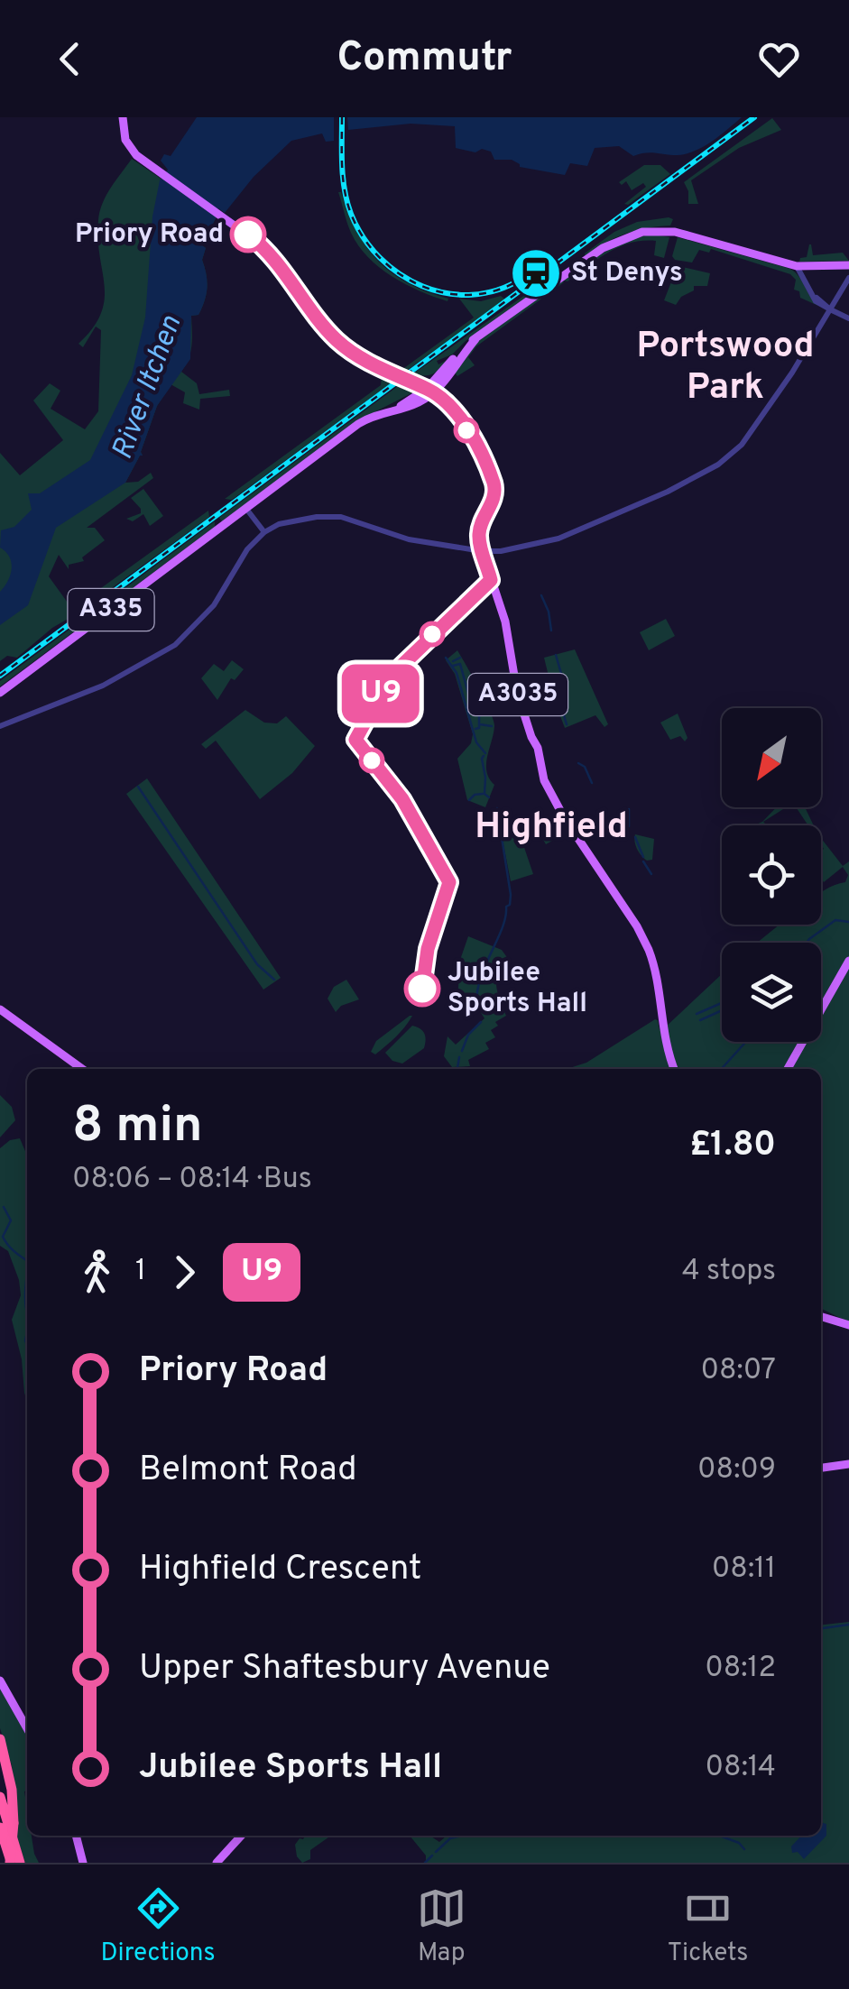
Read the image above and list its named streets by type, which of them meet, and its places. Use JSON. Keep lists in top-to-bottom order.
{
  "streets": {
    "main road": ["A335", "A3035"]
  },
  "districts": ["Portswood Park", "Highfield"],
  "water": ["River Itchen"],
  "places": {
    "other": ["Priory Road", "Jubilee Sports Hall"],
    "station": ["St Denys"]
  },
  "lines": ["bus line U9"],
  "north": "bottom left",
  "page": {
    "header": "Commutr",
    "on_map": "U9",
    "heading": ["8 min", "08:06 – 08:14 · Bus", "£1.80"],
    "legs": ["1", "U9", "4 stops"],
    "list": [
      {
        "name": "Priory Road",
        "value": "08:07"
      },
      {
        "name": "Belmont Road",
        "value": "08:09"
      },
      {
        "name": "Highfield Crescent",
        "value": "08:11"
      },
      {
        "name": "Upper Shaftesbury Avenue",
        "value": "08:12"
      },
      {
        "name": "Jubilee Sports Hall",
        "value": "08:14"
      }
    ],
    "tabs": ["Directions", "Map", "Tickets"]
  }
}
